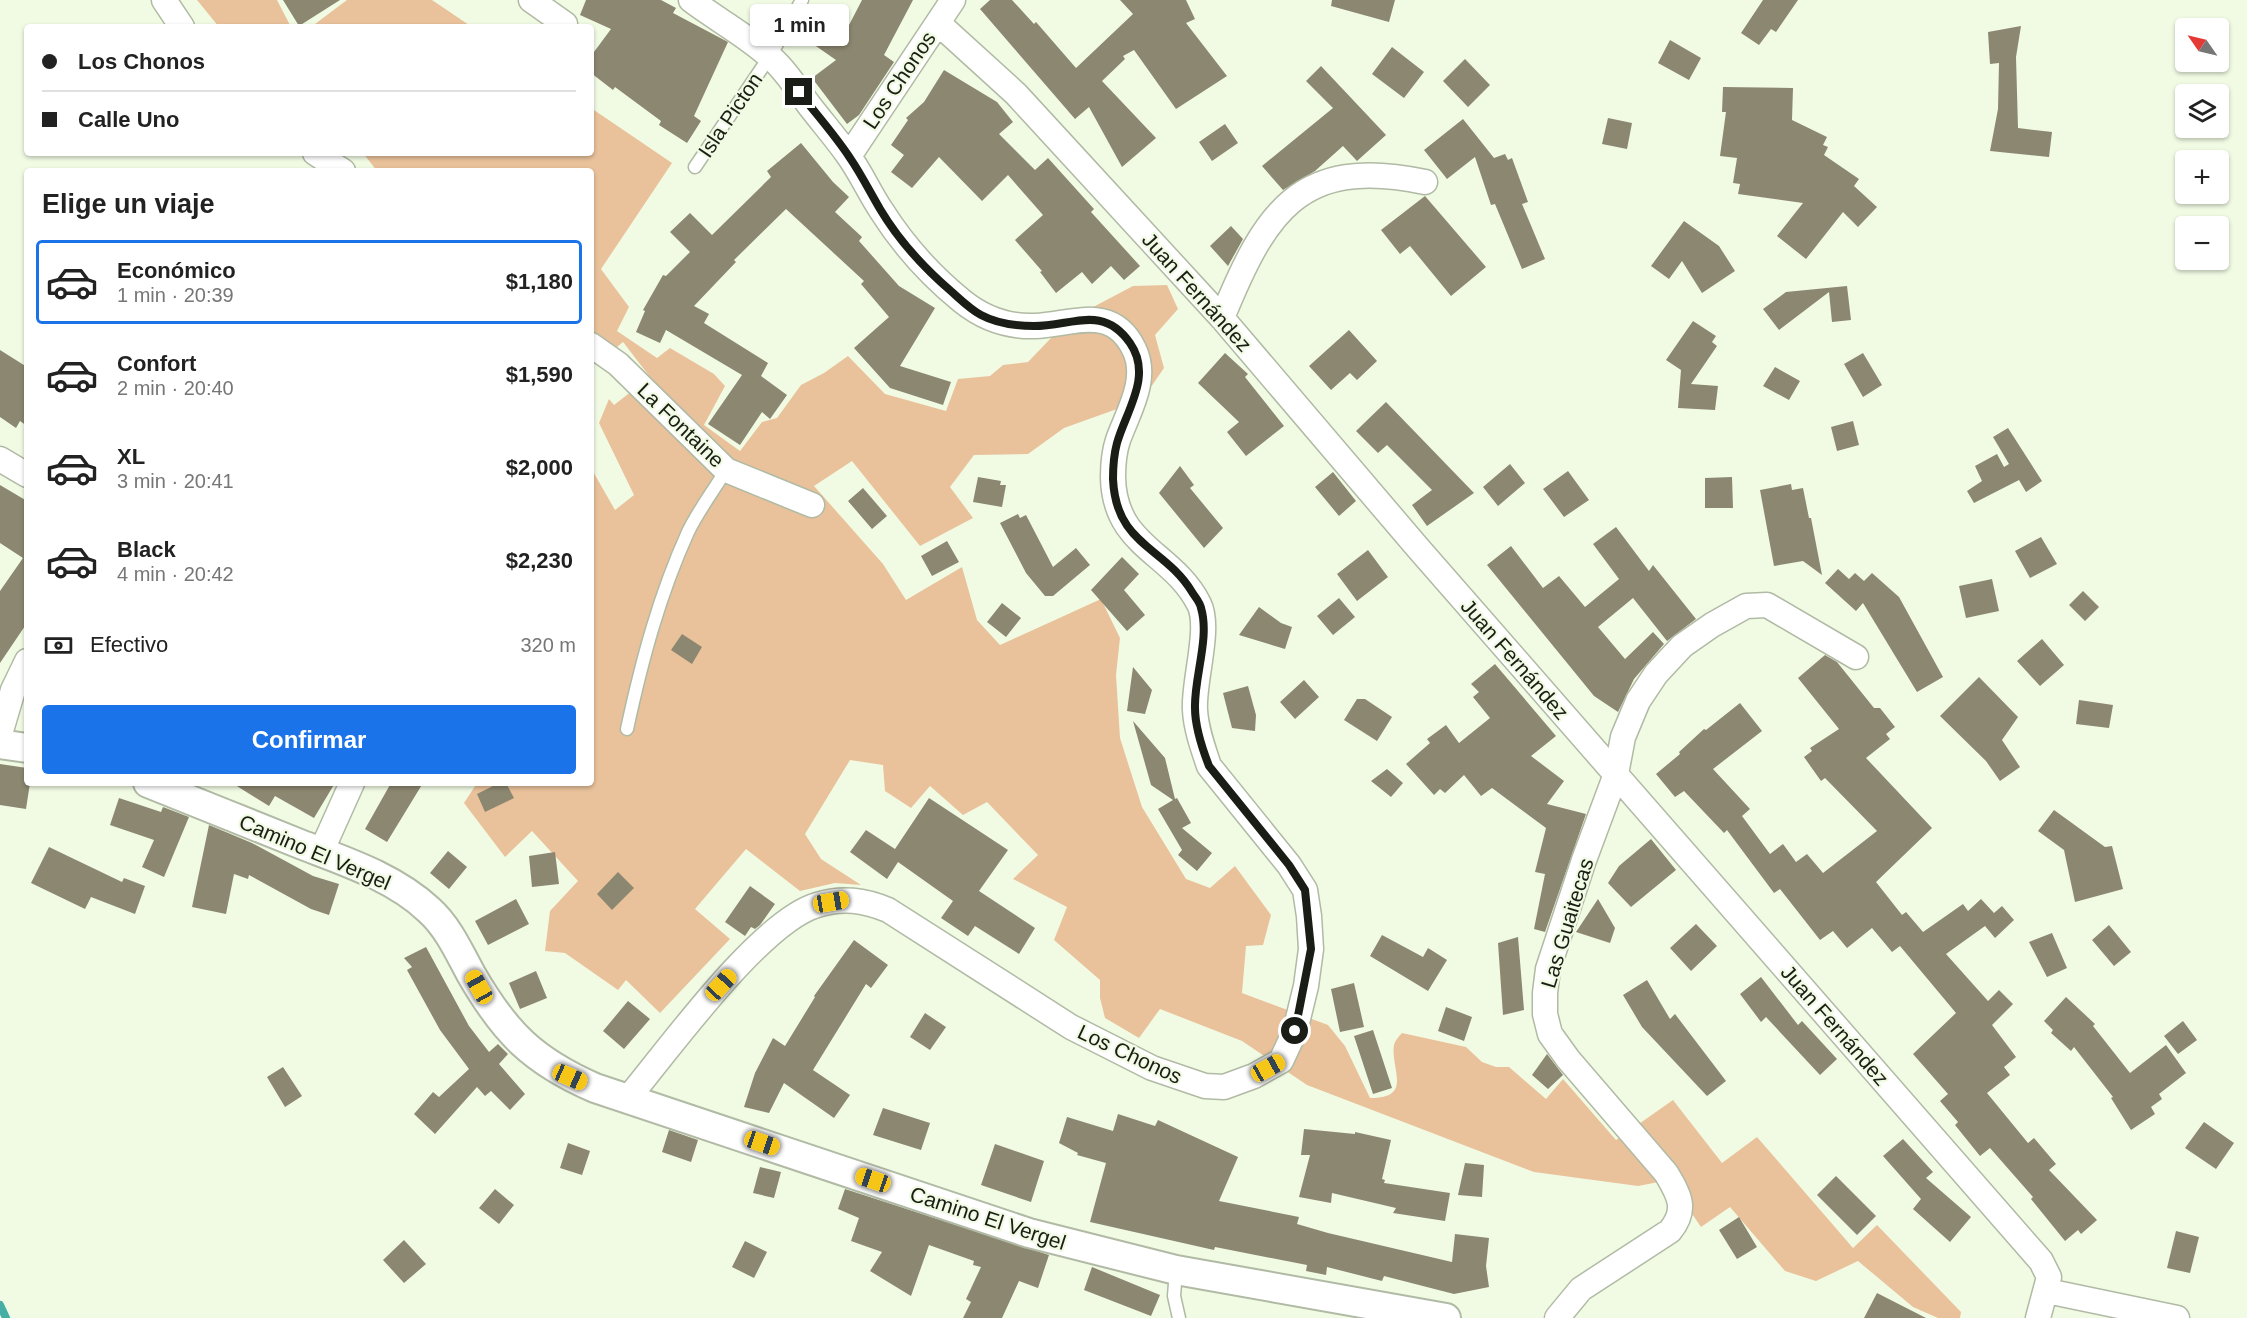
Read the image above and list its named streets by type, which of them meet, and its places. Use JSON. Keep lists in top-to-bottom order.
{
  "streets": {
    "street": [
      "Los Chonos",
      "Juan Fernández",
      "La Fontaine",
      "Camino El Vergel",
      "Las Guaitecas"
    ],
    "lane": ["Isla Picton"]
  },
  "crossings": [
    ["Los Chonos", "Juan Fernández"],
    ["Los Chonos", "Camino El Vergel"],
    ["Juan Fernández", "Las Guaitecas"]
  ],
  "north": "top left",
  "page": {
    "bubble": "1 min",
    "map_buttons": ["+", "−"],
    "banner": ["Los Chonos", "Calle Uno"],
    "heading": "Elige un viaje",
    "list": [
      {
        "name": "Económico",
        "note": "1 min · 20:39",
        "value": "$1,180"
      },
      {
        "name": "Confort",
        "note": "2 min · 20:40",
        "value": "$1,590"
      },
      {
        "name": "XL",
        "note": "3 min · 20:41",
        "value": "$2,000"
      },
      {
        "name": "Black",
        "note": "4 min · 20:42",
        "value": "$2,230"
      }
    ],
    "pay": ["Efectivo", "320 m"],
    "buttons": "Confirmar"
  }
}
